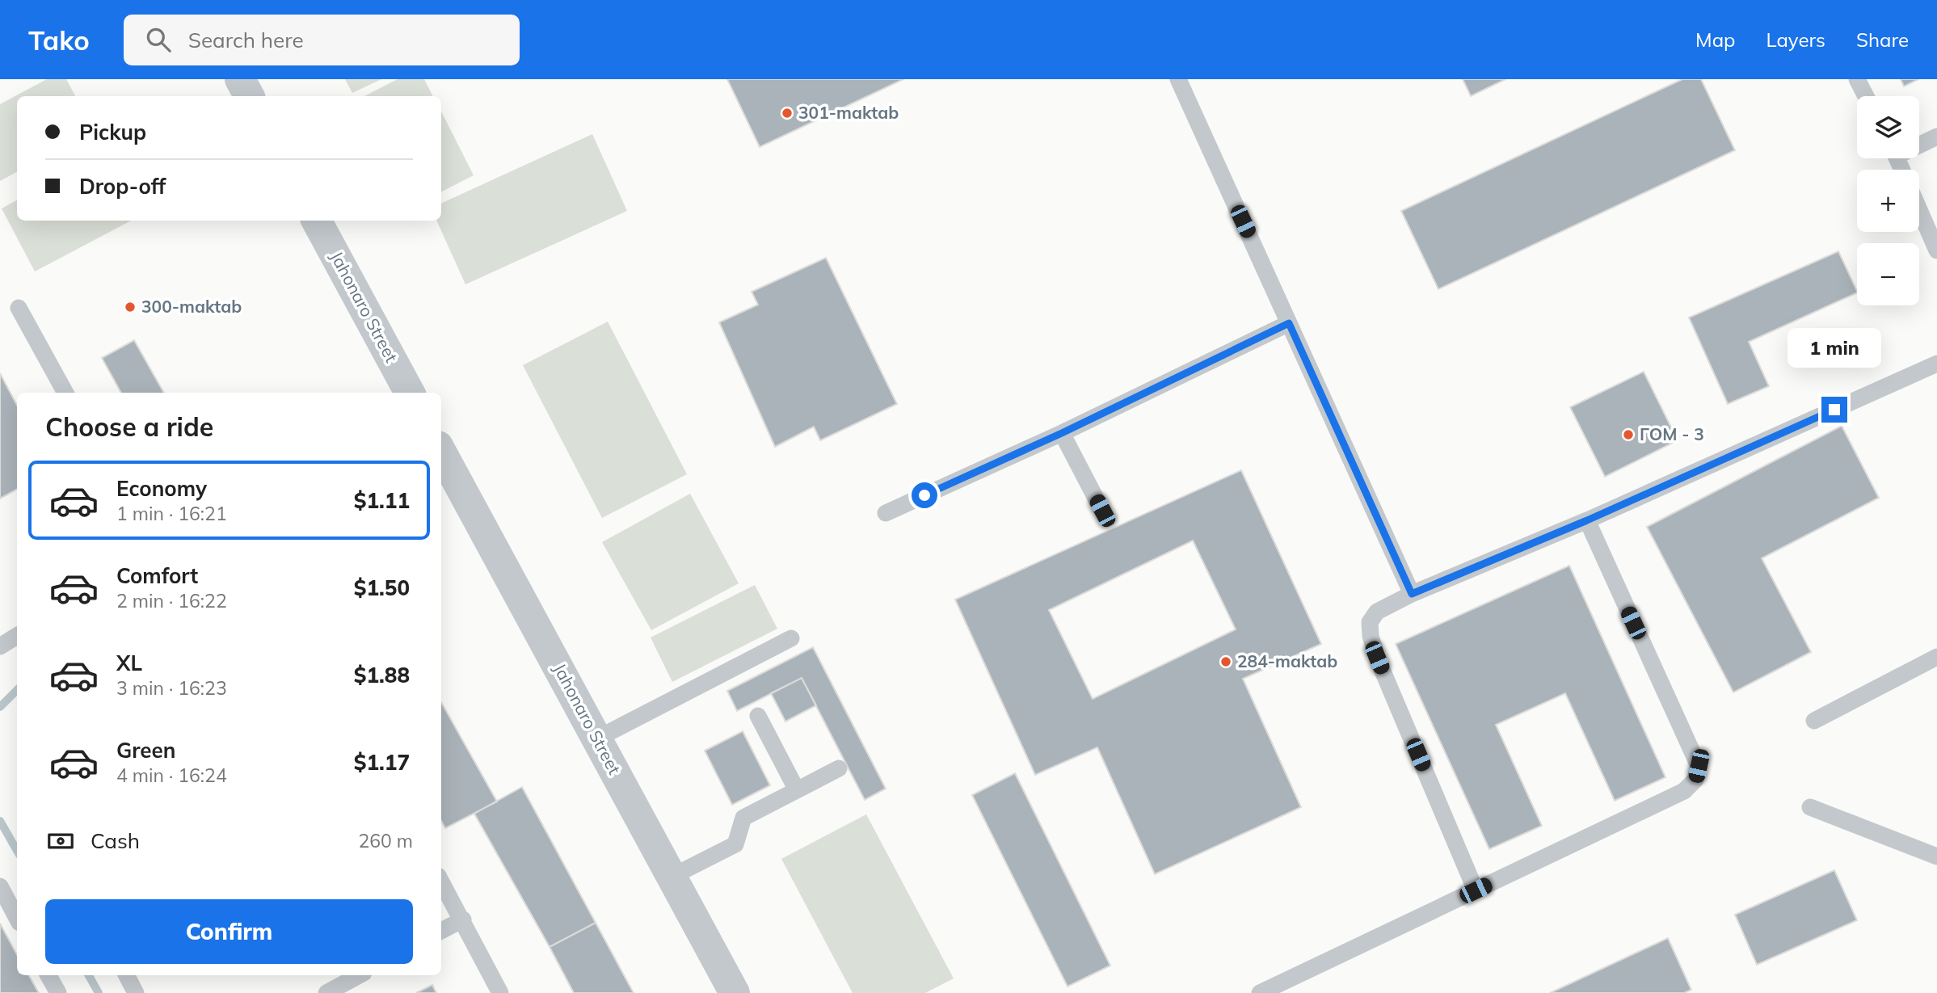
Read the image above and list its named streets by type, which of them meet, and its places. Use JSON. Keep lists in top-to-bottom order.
{
  "streets": {
    "street": ["Jahonaro Street"]
  },
  "places": [
    "301-maktab",
    "300-maktab",
    "ГОМ - 3",
    "284-maktab"
  ],
  "page": {
    "header": "Tako",
    "search": "Search here",
    "nav": ["Map", "Layers", "Share"],
    "map_buttons": ["+", "−"],
    "banner": ["Pickup", "Drop-off"],
    "bubble": "1 min",
    "heading": "Choose a ride",
    "list": [
      {
        "name": "Economy",
        "note": "1 min · 16:21",
        "value": "$1.11"
      },
      {
        "name": "Comfort",
        "note": "2 min · 16:22",
        "value": "$1.50"
      },
      {
        "name": "XL",
        "note": "3 min · 16:23",
        "value": "$1.88"
      },
      {
        "name": "Green",
        "note": "4 min · 16:24",
        "value": "$1.17"
      }
    ],
    "pay": ["Cash", "260 m"],
    "buttons": "Confirm"
  }
}
